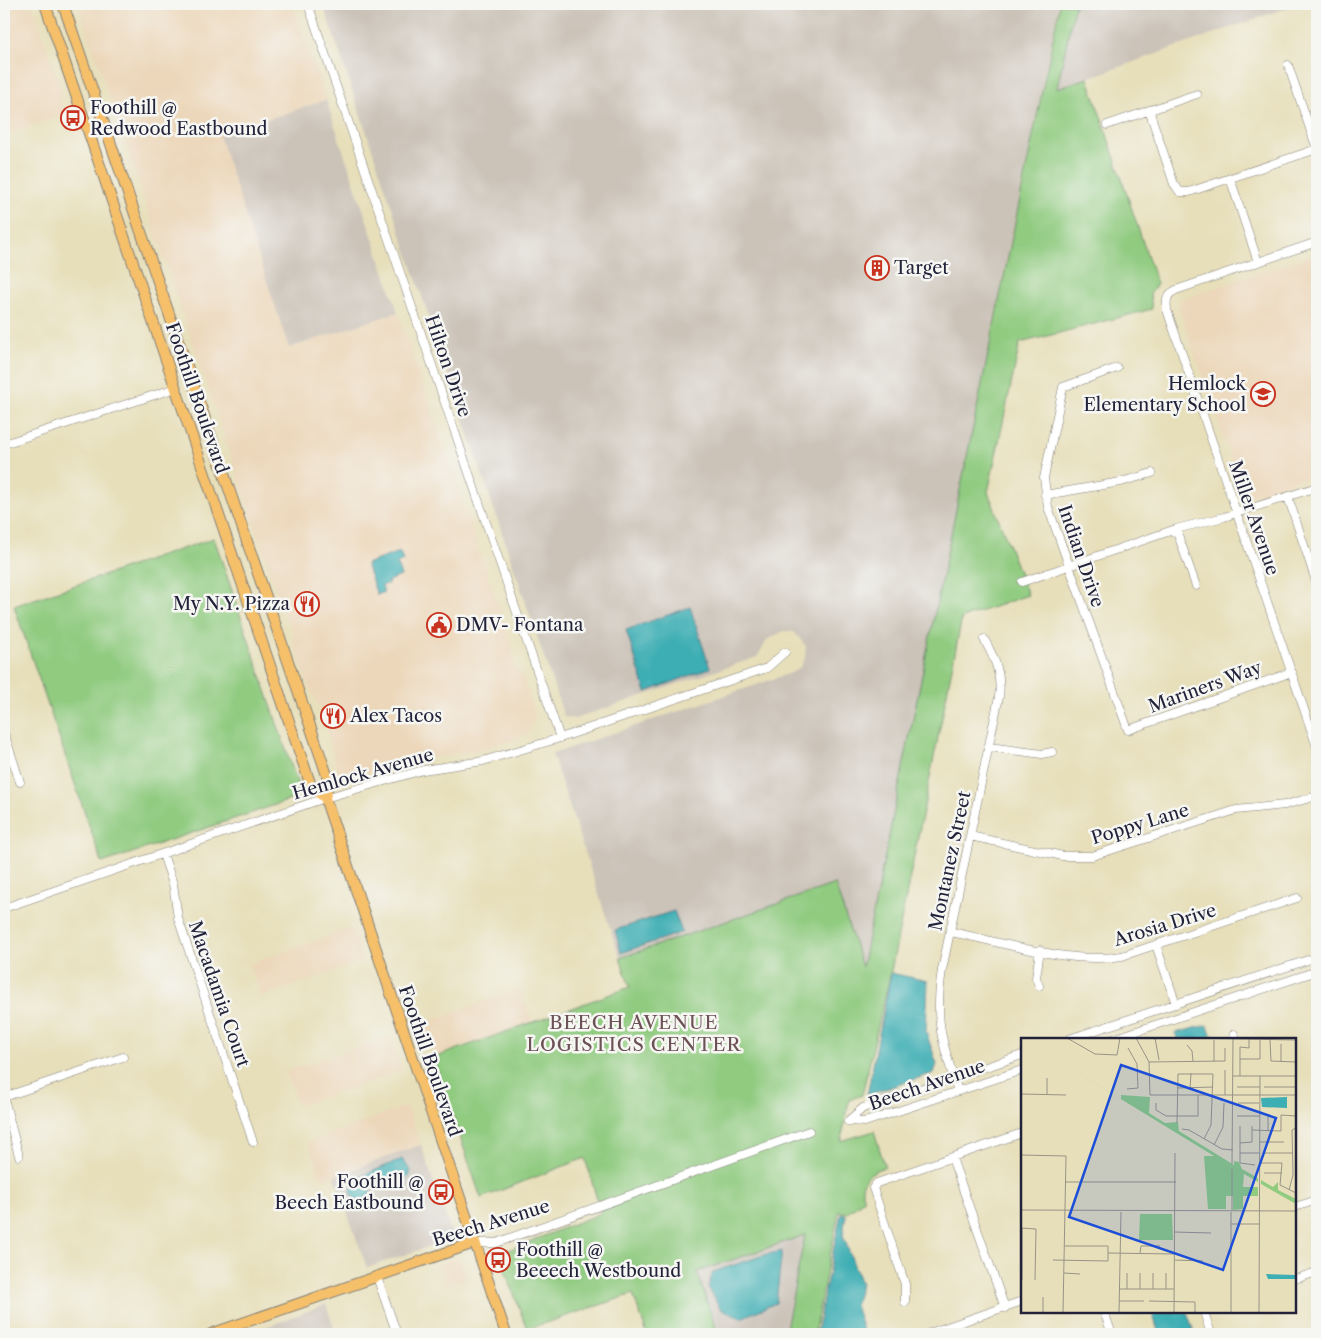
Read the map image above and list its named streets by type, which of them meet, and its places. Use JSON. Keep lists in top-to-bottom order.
{
  "streets": {
    "main road": ["Foothill Boulevard", "Beech Avenue"],
    "street": [
      "Hilton Drive",
      "Miller Avenue",
      "Indian Drive",
      "Mariners Way",
      "Hemlock Avenue",
      "Poppy Lane",
      "Montanez Street",
      "Arosia Drive",
      "Macadamia Court"
    ]
  },
  "crossings": [
    ["Hilton Drive", "Hemlock Avenue"],
    ["Foothill Boulevard", "Hemlock Avenue"],
    ["Foothill Boulevard", "Beech Avenue"],
    ["Miller Avenue", "Mariners Way"],
    ["Indian Drive", "Mariners Way"],
    ["Hemlock Avenue", "Macadamia Court"],
    ["Poppy Lane", "Montanez Street"],
    ["Montanez Street", "Arosia Drive"],
    ["Montanez Street", "Beech Avenue"]
  ],
  "districts": ["BEECH AVENUE LOGISTICS CENTER"],
  "places": {
    "bus stop": ["Foothill @ Redwood Eastbound", "Foothill @ Beech Eastbound", "Foothill @ Beeech Westbound"],
    "building": ["Target"],
    "school or university": ["Hemlock Elementary School"],
    "restaurant": ["My N.Y. Pizza", "Alex Tacos"],
    "public building": ["DMV- Fontana"]
  }
}
